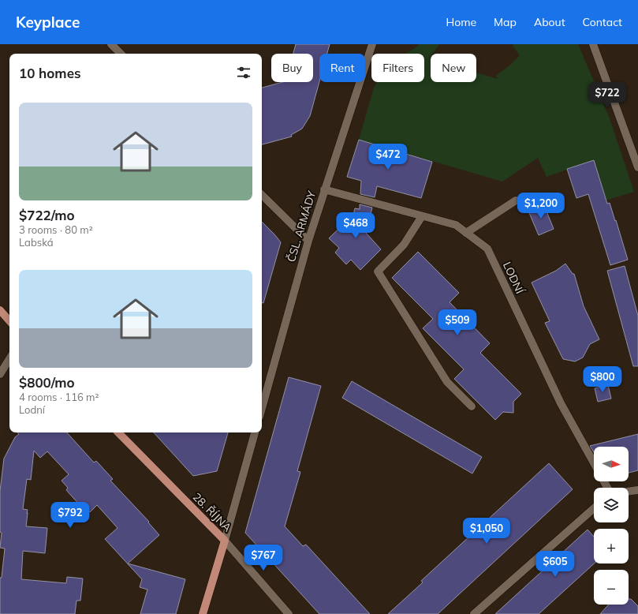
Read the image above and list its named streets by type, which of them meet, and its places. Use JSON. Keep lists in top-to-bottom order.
{
  "streets": {
    "main road": ["28. ŘÍJNA"],
    "street": ["ČSL. ARMÁDY", "LODNÍ"]
  },
  "crossings": [
    ["ČSL. ARMÁDY", "LODNÍ"]
  ],
  "north": "right",
  "page": {
    "header": "Keyplace",
    "nav": [
      "Home",
      "Map",
      "About",
      "Contact"
    ],
    "chip": [
      "Buy",
      "Rent",
      "Filters",
      "New"
    ],
    "heading": "10 homes",
    "price": [
      "$722",
      "$472",
      "$1,200",
      "$468",
      "$509",
      "$800",
      "$792",
      "$1,050",
      "$767",
      "$605"
    ],
    "list": [
      {
        "name": "$722/mo",
        "note": "3 rooms · 80 m² · Labská"
      },
      {
        "name": "$800/mo",
        "note": "4 rooms · 116 m² · Lodní"
      }
    ],
    "map_buttons": ["+", "−"]
  }
}
